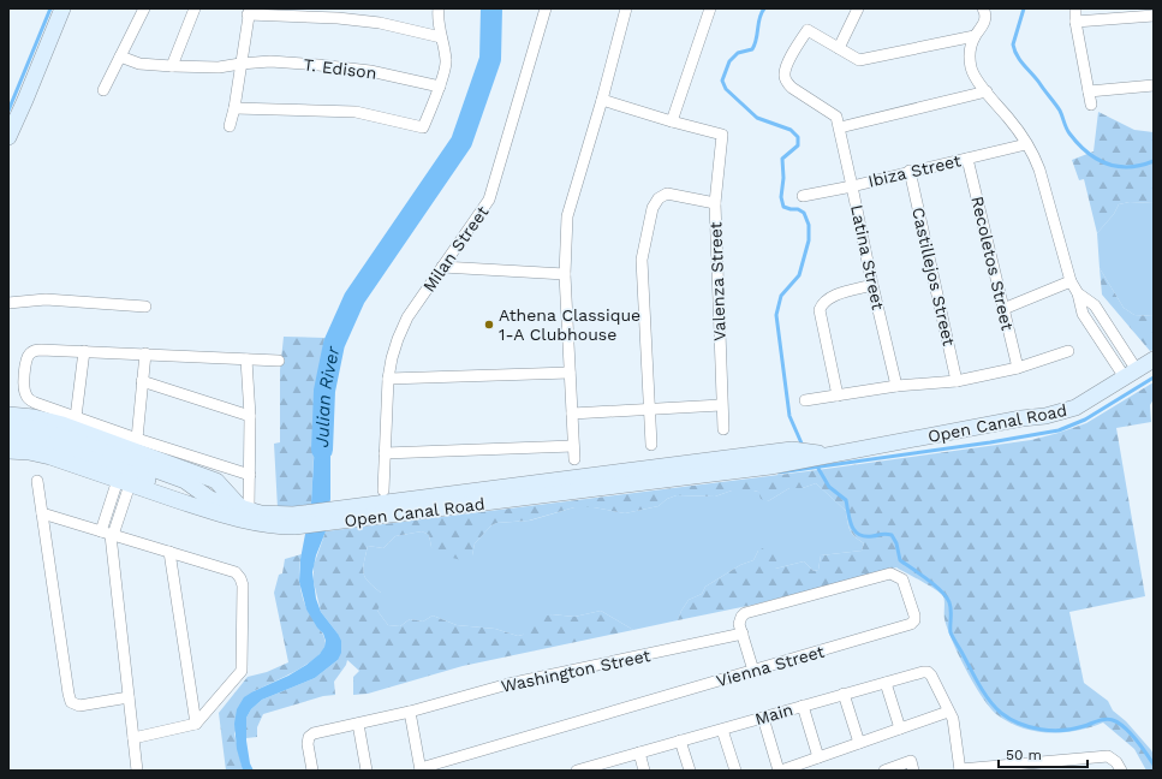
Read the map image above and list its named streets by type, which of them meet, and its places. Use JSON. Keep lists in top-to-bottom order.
{
  "streets": {
    "main road": ["Open Canal Road"],
    "street": [
      "T. Edison",
      "Ibiza Street",
      "Milan Street",
      "Latina Street",
      "Recoletos Street",
      "Castillejos Street",
      "Valenza Street",
      "Vienna Street",
      "Washington Street",
      "Main"
    ]
  },
  "crossings": [
    ["Ibiza Street", "Latina Street"],
    ["Ibiza Street", "Recoletos Street"],
    ["Ibiza Street", "Castillejos Street"],
    ["Vienna Street", "Washington Street"]
  ],
  "water": ["Julian River"],
  "places": ["Athena Classique 1-A Clubhouse"],
  "scale_bar": "50 m"
}
